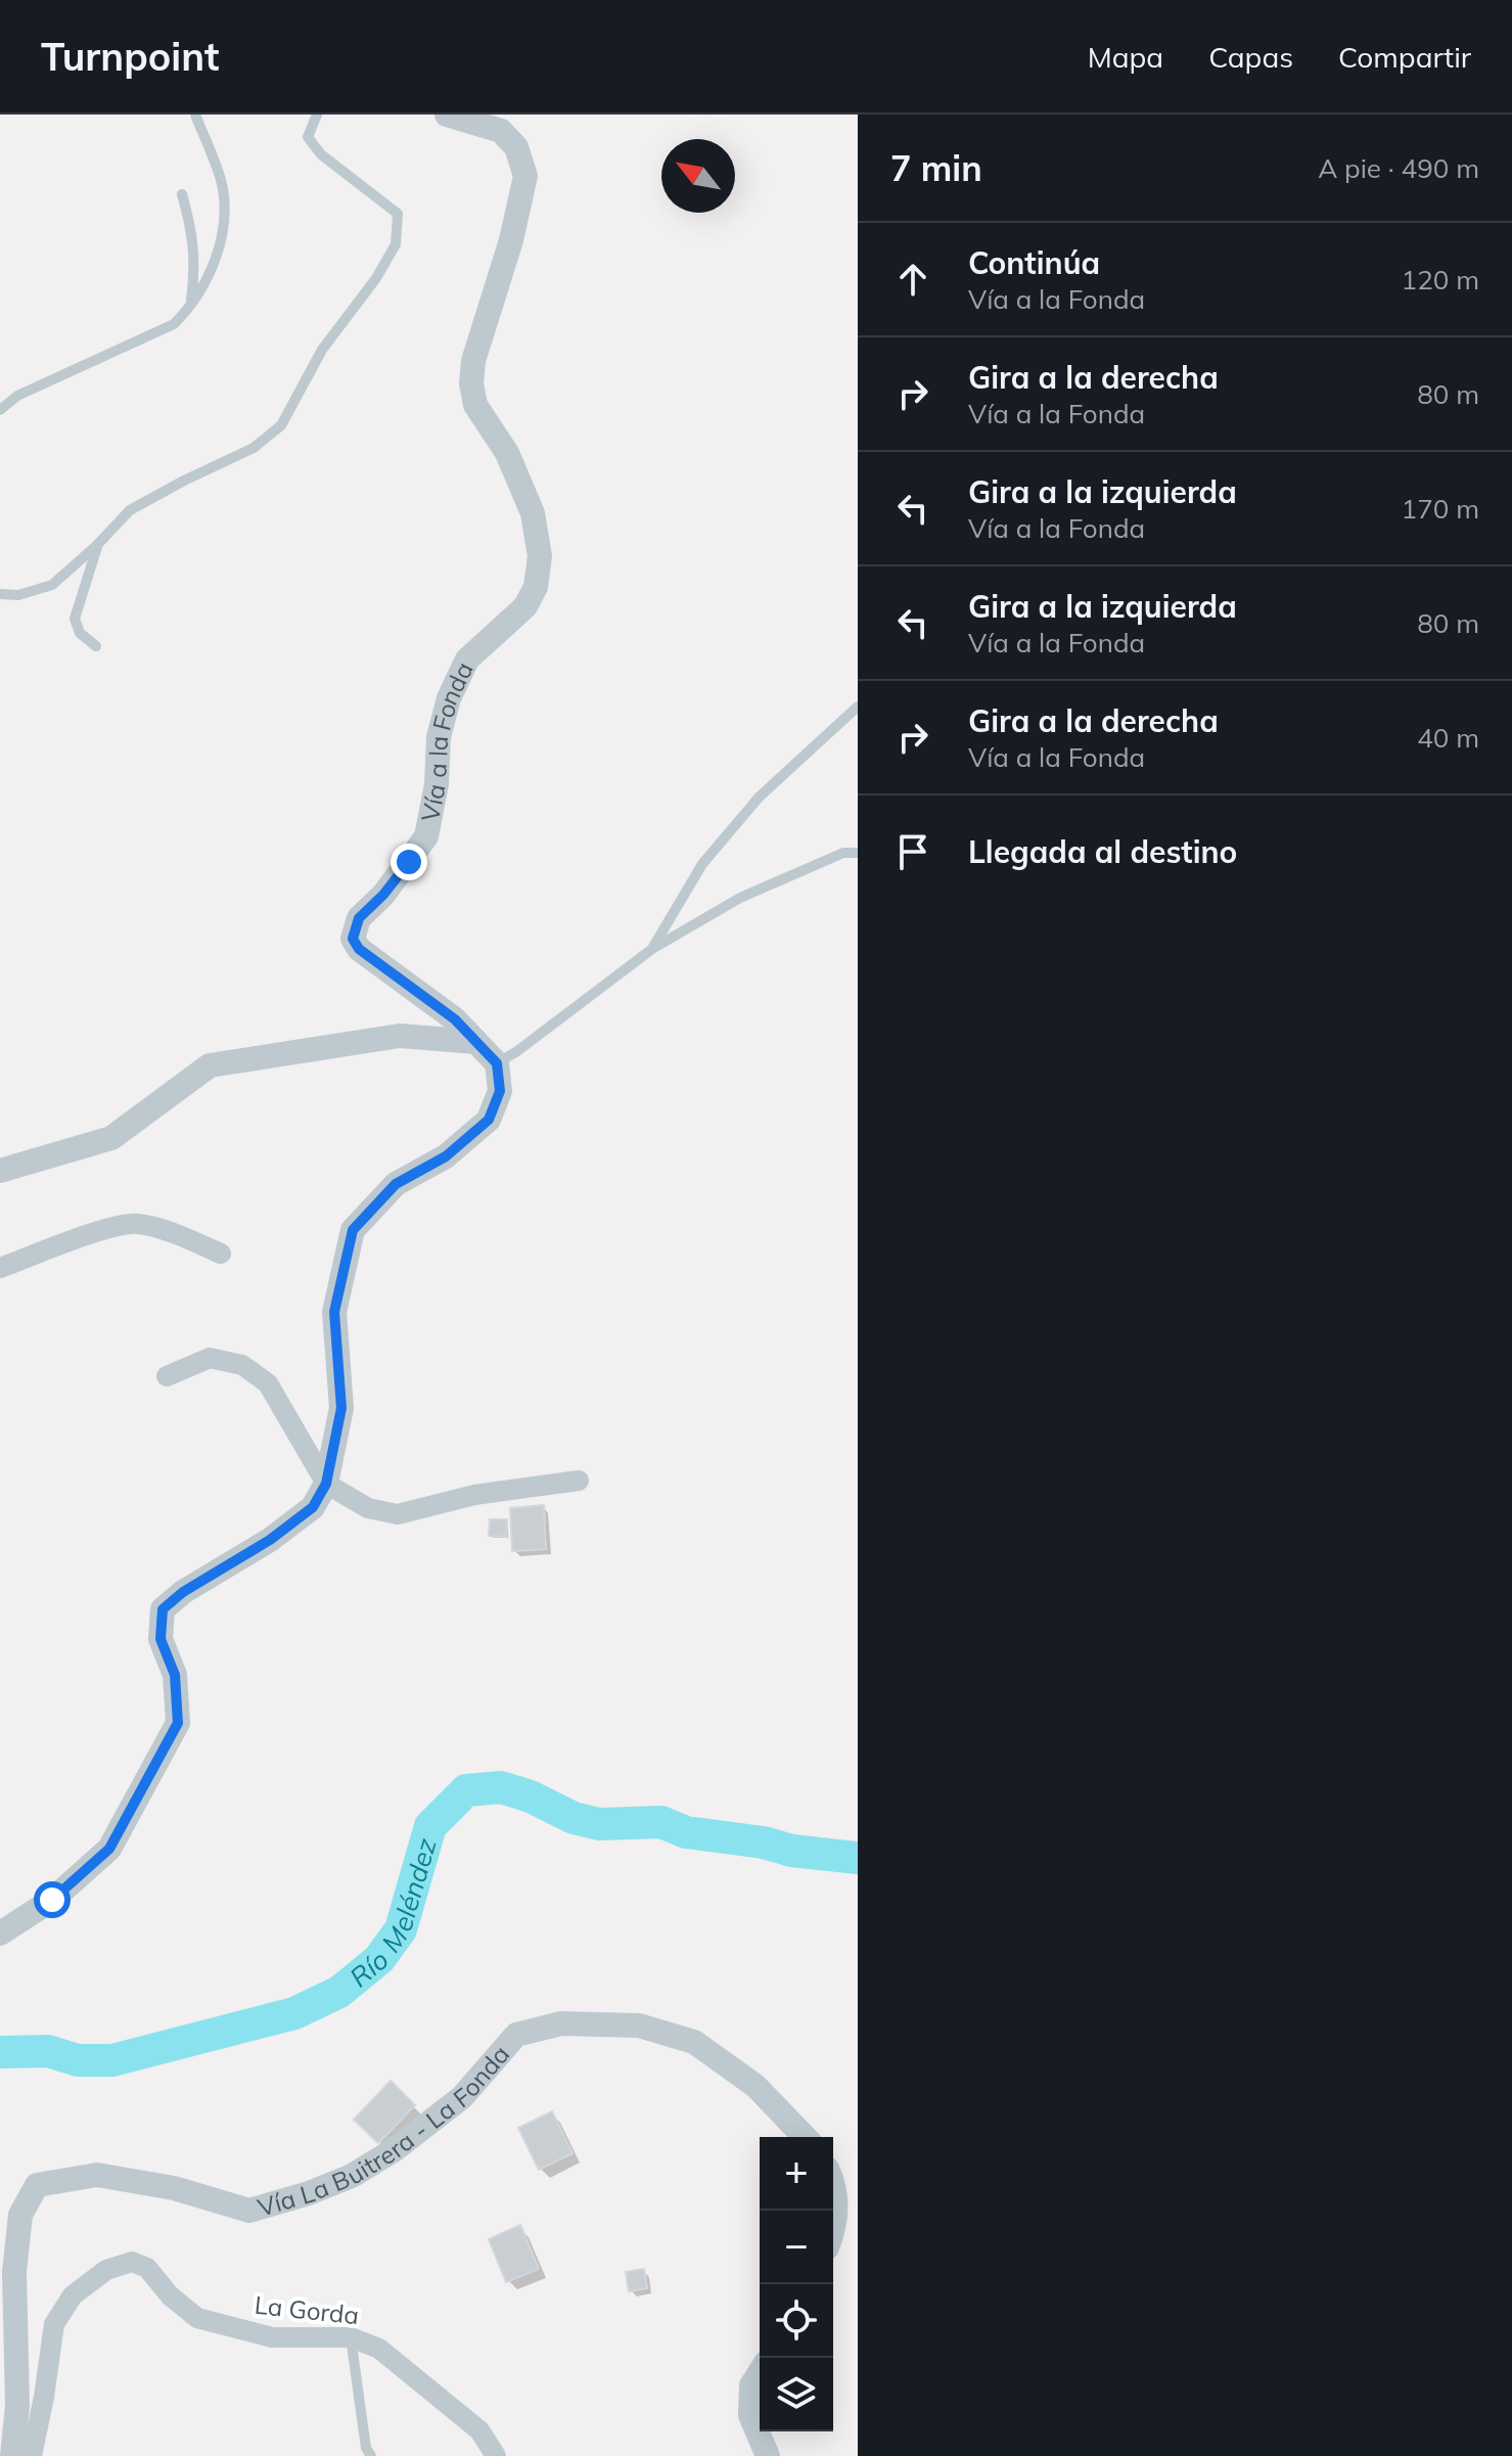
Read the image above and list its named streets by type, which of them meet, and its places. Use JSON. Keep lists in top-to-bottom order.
{
  "streets": {
    "street": ["Vía a la Fonda", "Vía La Buitrera - La Fonda", "La Gorda"]
  },
  "water": ["Río Meléndez"],
  "north": "top left",
  "page": {
    "header": "Turnpoint",
    "nav": ["Mapa", "Capas", "Compartir"],
    "heading": ["7 min", "A pie · 490 m"],
    "list": [
      ["Continúa", "Vía a la Fonda", "120 m"],
      ["Gira a la derecha", "Vía a la Fonda", "80 m"],
      ["Gira a la izquierda", "Vía a la Fonda", "170 m"],
      ["Gira a la izquierda", "Vía a la Fonda", "80 m"],
      ["Gira a la derecha", "Vía a la Fonda", "40 m"],
      "Llegada al destino"
    ],
    "map_buttons": ["+", "−"]
  }
}
